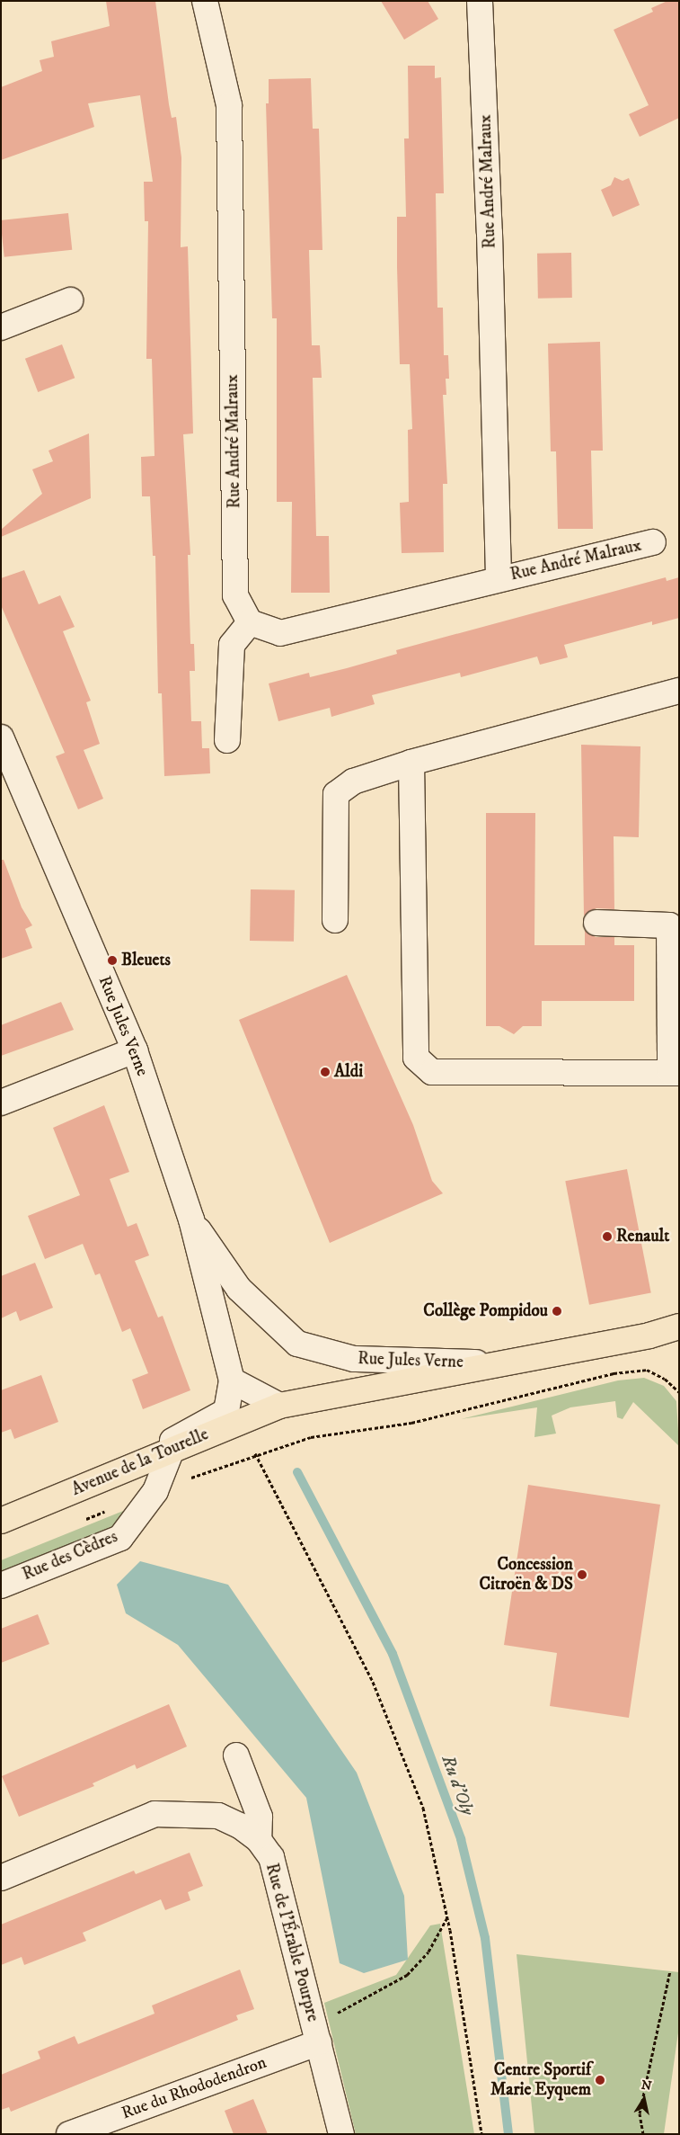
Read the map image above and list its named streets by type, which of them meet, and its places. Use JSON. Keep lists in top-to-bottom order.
{
  "streets": {
    "main road": ["Avenue de la Tourelle"],
    "street": [
      "Rue André Malraux",
      "Rue Jules Verne",
      "Rue des Cèdres",
      "Rue de l'Érable Pourpre",
      "Rue du Rhododendron"
    ]
  },
  "crossings": [
    ["Rue Jules Verne", "Avenue de la Tourelle"],
    ["Avenue de la Tourelle", "Rue des Cèdres"],
    ["Rue de l'Érable Pourpre", "Rue du Rhododendron"]
  ],
  "water": ["Ru d'Oly"],
  "places": [
    "Bleuets",
    "Aldi",
    "Renault",
    "Collège Pompidou",
    "Concession Citroën & DS",
    "Centre Sportif Marie Eyquem"
  ],
  "north": "top"
}
